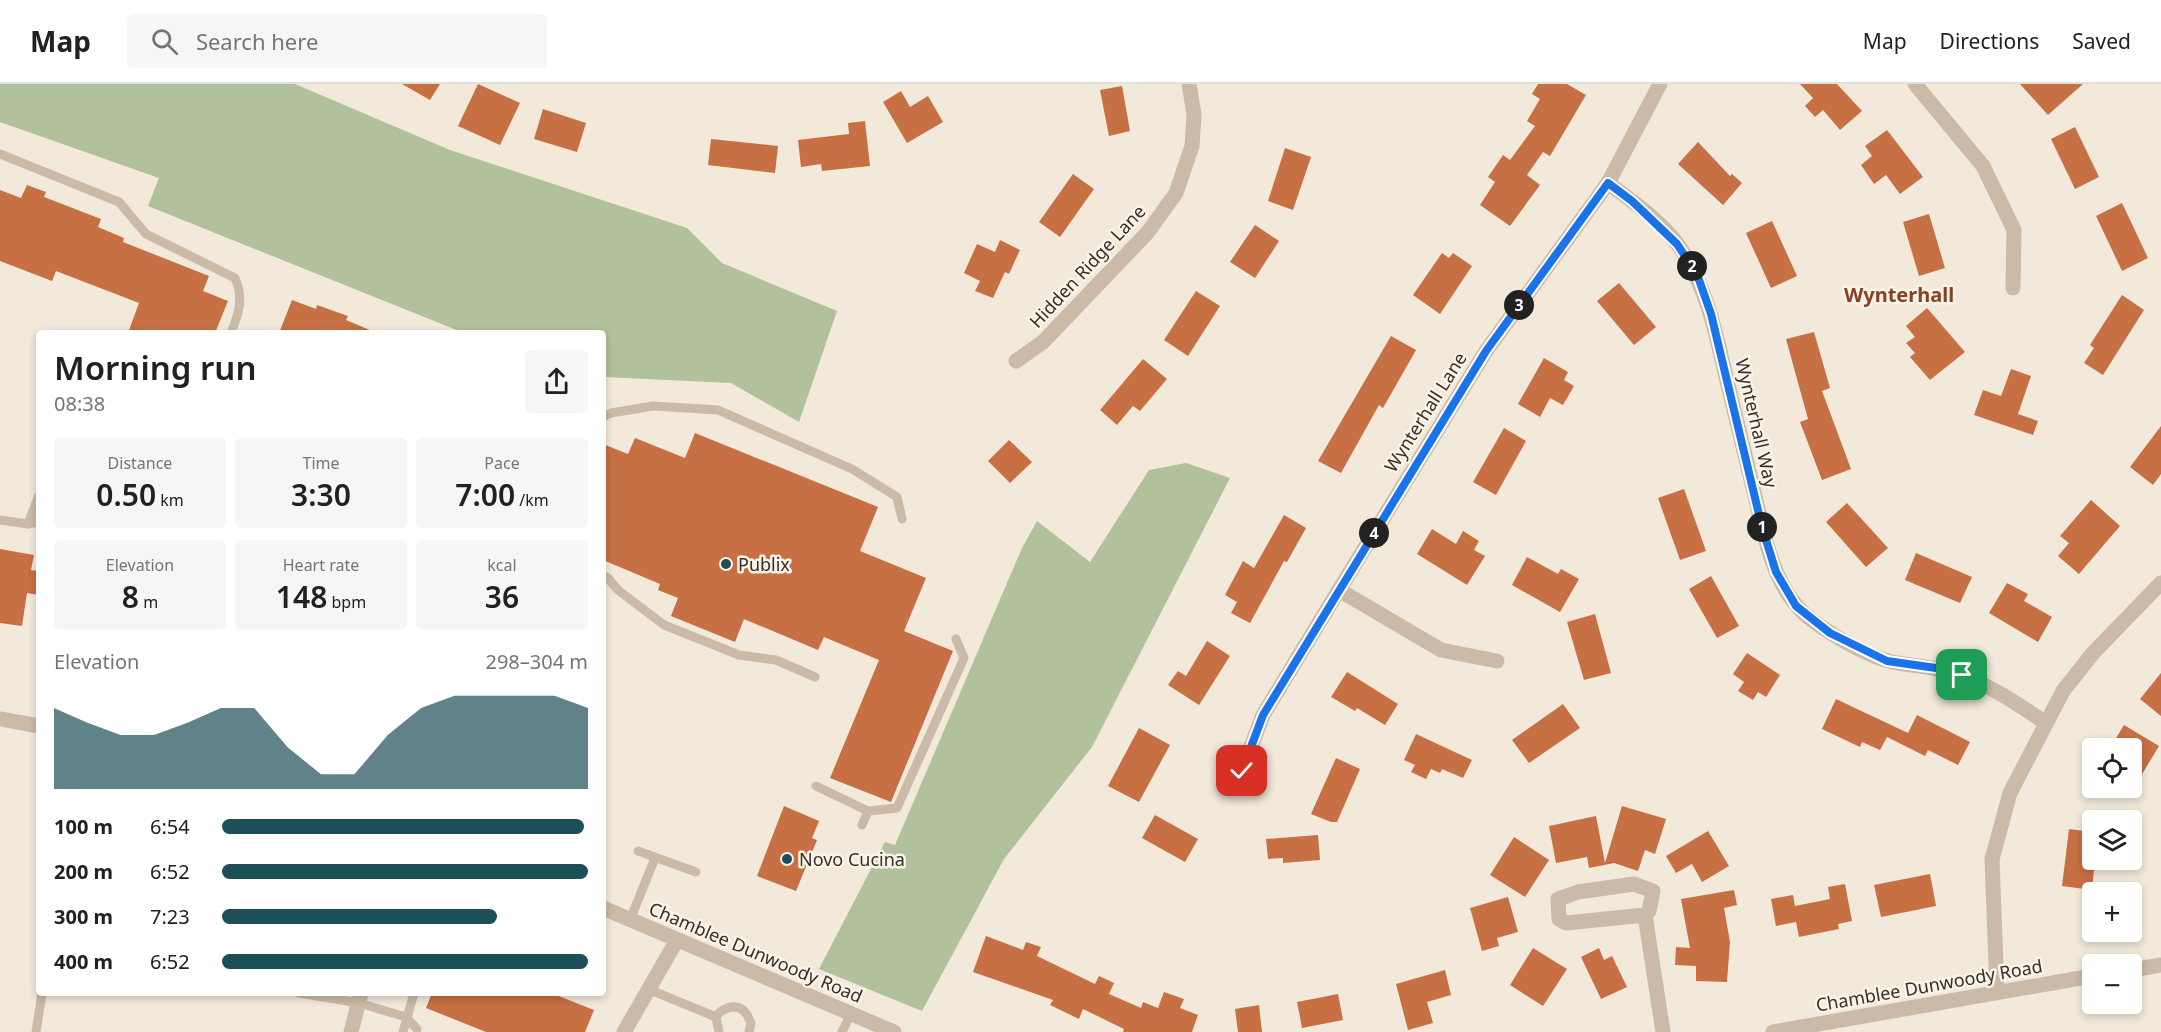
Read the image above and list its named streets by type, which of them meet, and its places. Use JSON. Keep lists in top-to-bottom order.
{
  "streets": {
    "street": [
      "Hidden Ridge Lane",
      "Wynterhall Lane",
      "Wynterhall Way",
      "Chamblee Dunwoody Road"
    ]
  },
  "crossings": [
    ["Wynterhall Lane", "Wynterhall Way"]
  ],
  "districts": ["Wynterhall"],
  "places": ["Publix", "Novo Cucina"],
  "page": {
    "header": "Map",
    "search": "Search here",
    "nav": ["Map", "Directions", "Saved"],
    "pins": [
      "2",
      "3",
      "1",
      "4"
    ],
    "heading": ["Morning run", "08:38"],
    "stats": [
      ["Distance", "0.50 km"],
      ["Time", "3:30"],
      ["Pace", "7:00 /km"],
      ["Elevation", "8 m"],
      ["Heart rate", "148 bpm"],
      ["kcal", "36"]
    ],
    "chart": ["Elevation", "298–304 m"],
    "map_buttons": ["+", "−"],
    "list": [
      {
        "name": "100 m",
        "note": "6:54"
      },
      {
        "name": "200 m",
        "note": "6:52"
      },
      {
        "name": "300 m",
        "note": "7:23"
      },
      {
        "name": "400 m",
        "note": "6:52"
      }
    ]
  }
}
